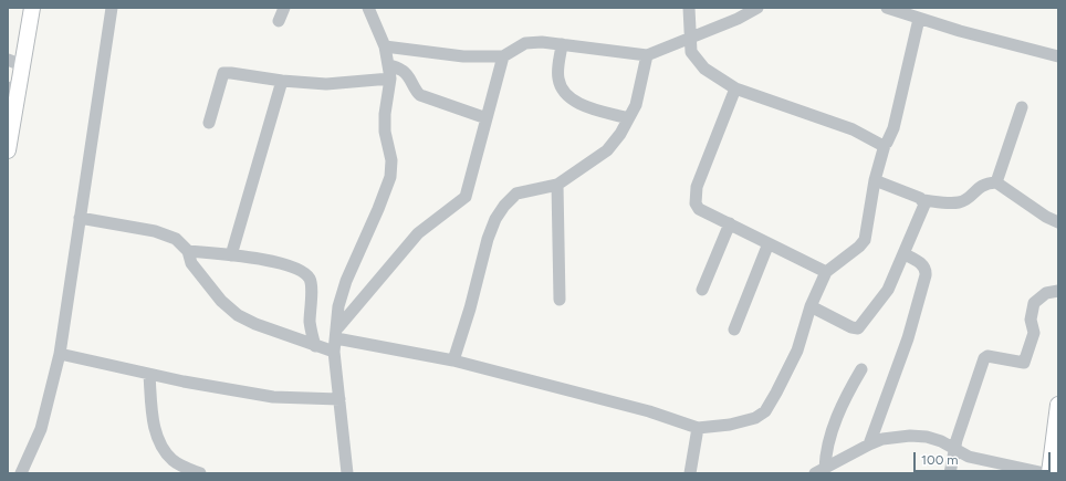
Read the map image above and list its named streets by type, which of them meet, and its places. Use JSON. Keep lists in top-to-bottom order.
{
  "scale_bar": "100 m"
}
